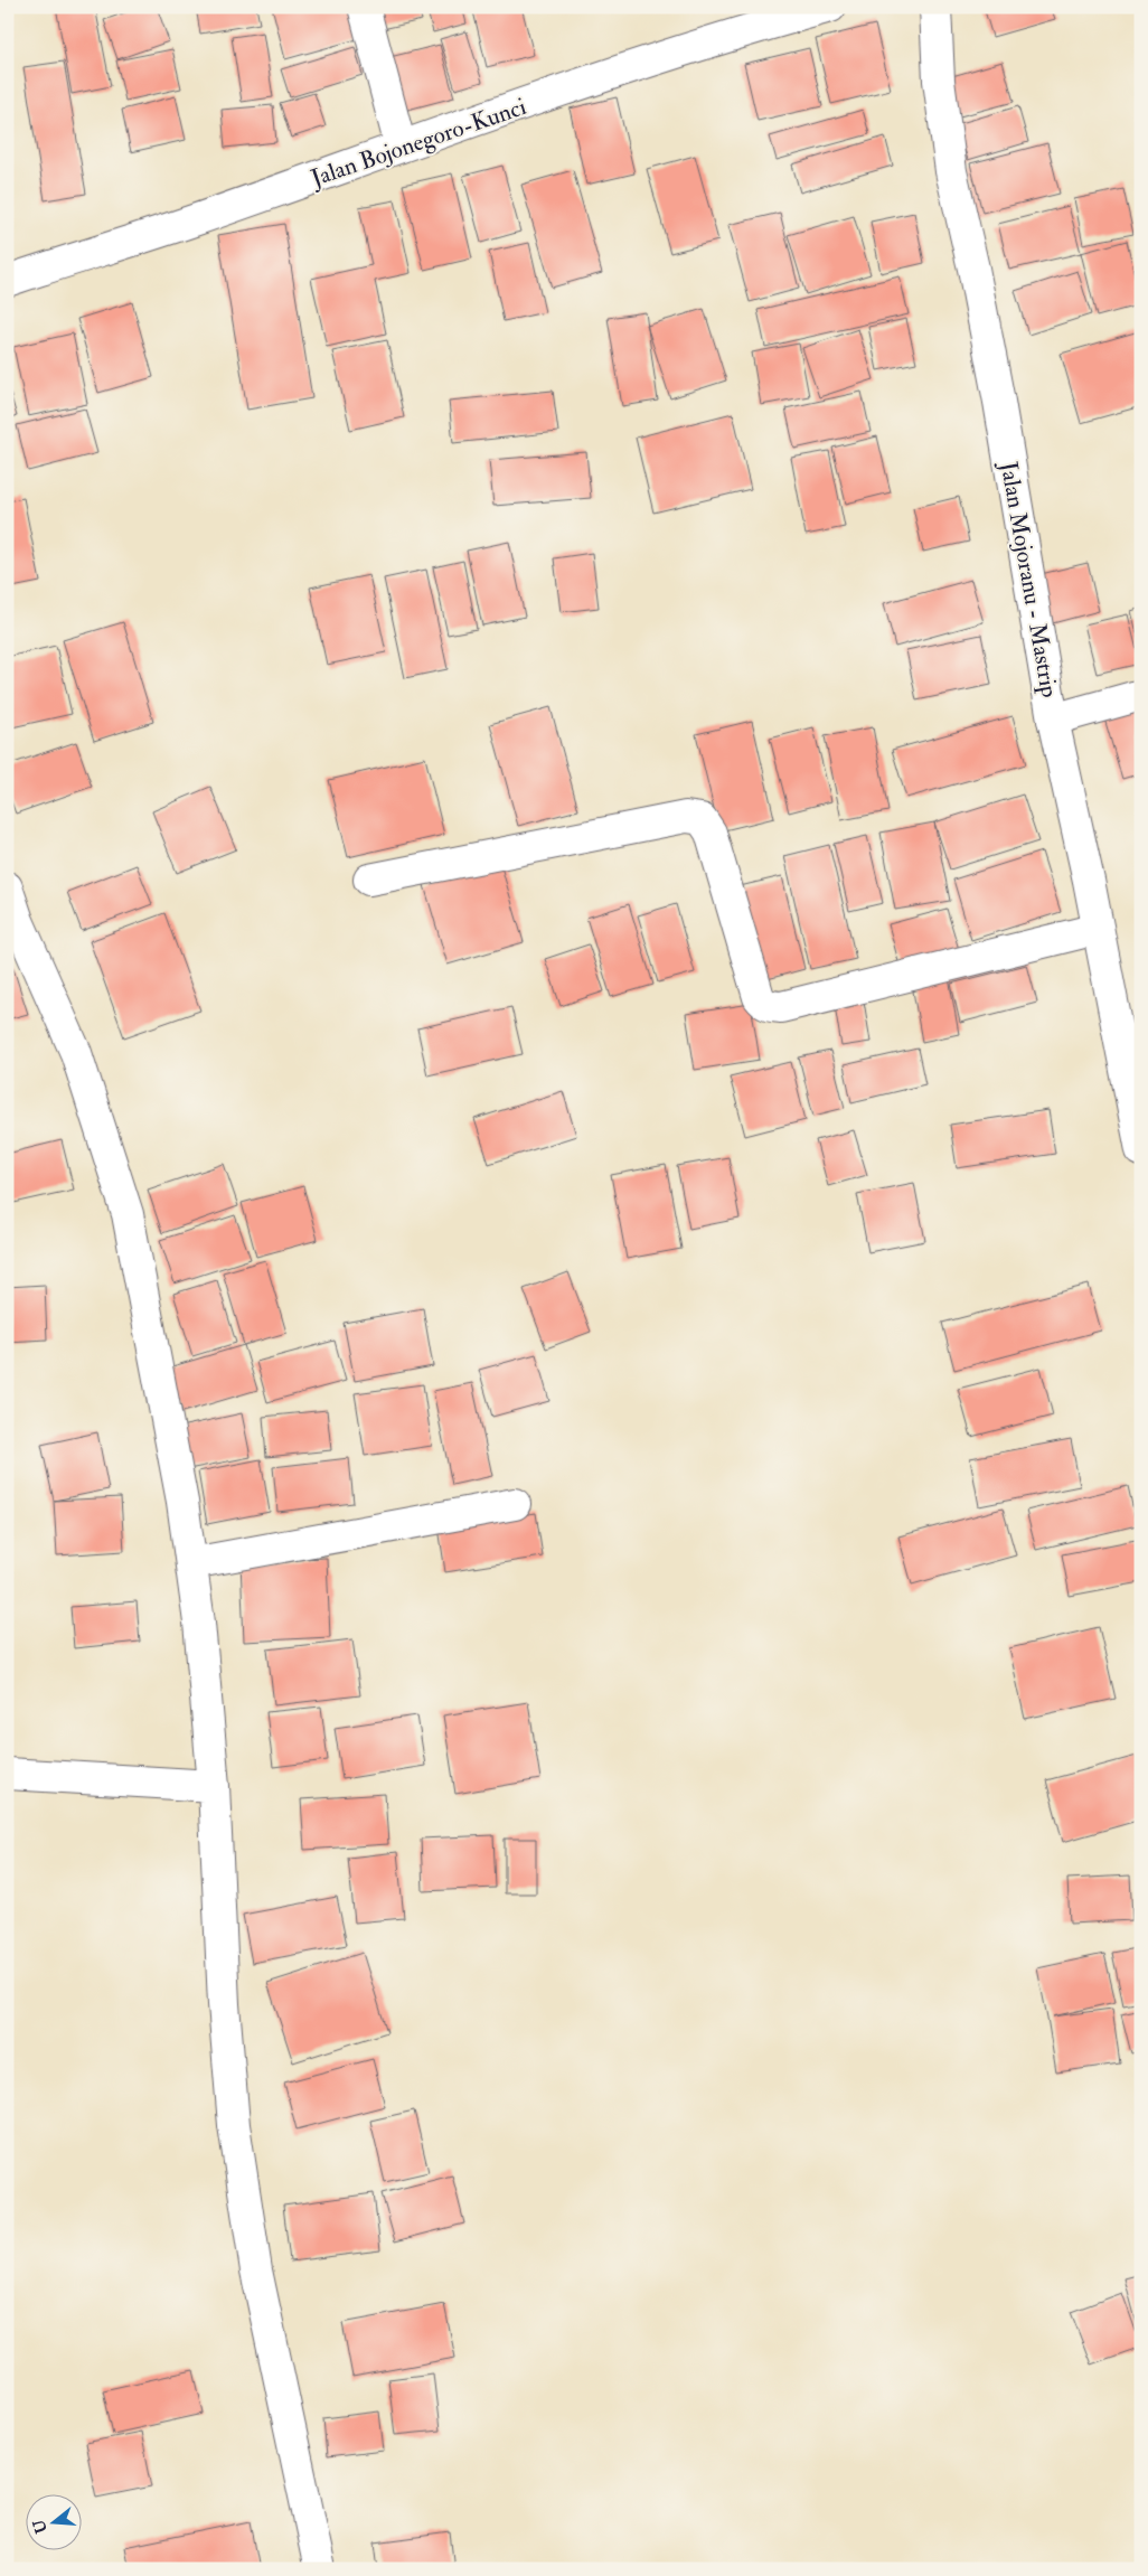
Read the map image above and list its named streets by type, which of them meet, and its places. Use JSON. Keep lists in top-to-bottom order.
{
  "streets": {
    "street": ["Jalan Bojonegoro-Kunci", "Jalan Mojoranu - Mastrip"]
  },
  "north": "left"
}
